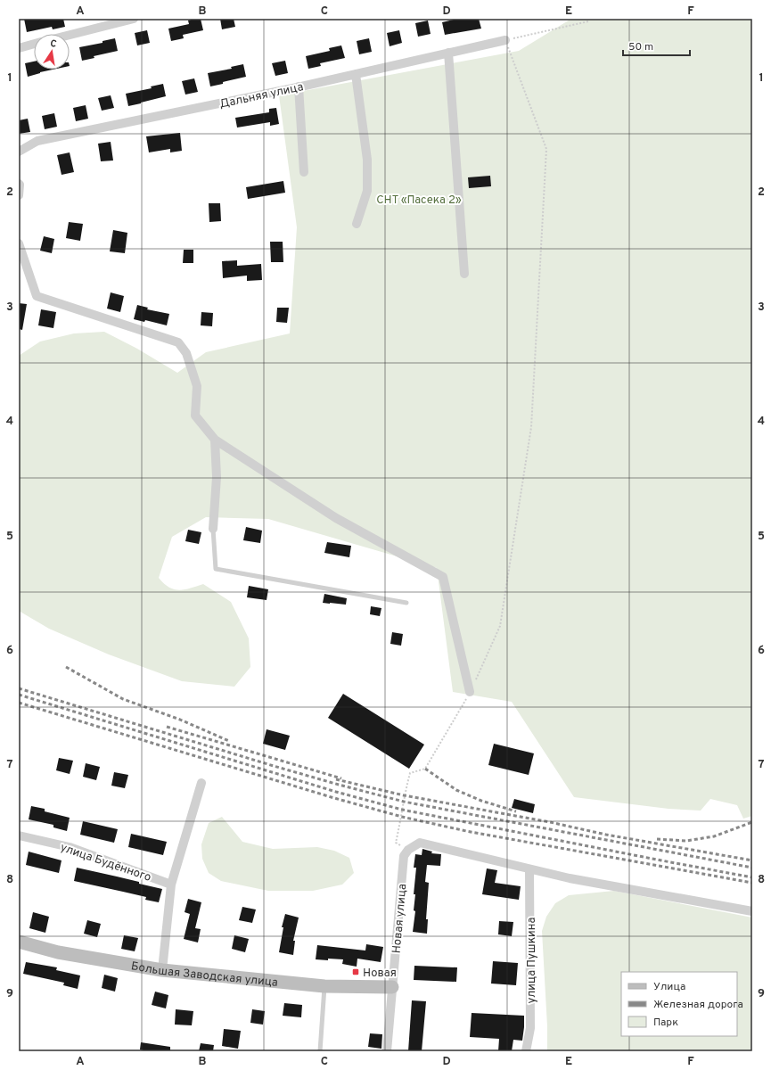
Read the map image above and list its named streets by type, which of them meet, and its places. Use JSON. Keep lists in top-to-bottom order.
{
  "streets": {
    "street": [
      "Дальняя улица",
      "улица Будённого",
      "Новая улица",
      "улица Пушкина",
      "Большая Заводская улица"
    ]
  },
  "crossings": [
    ["Новая улица", "Большая Заводская улица"]
  ],
  "parks": ["СНТ «Пасека 2»"],
  "places": {
    "transit": ["Новая"]
  },
  "legend": ["Улица", "Железная дорога", "Парк"],
  "scale_bar": "50 m",
  "north": "top",
  "grid": {
    "columns": [
      "A",
      "B",
      "C",
      "D",
      "E",
      "F"
    ],
    "rows": [
      "1",
      "2",
      "3",
      "4",
      "5",
      "6",
      "7",
      "8",
      "9"
    ]
  }
}
